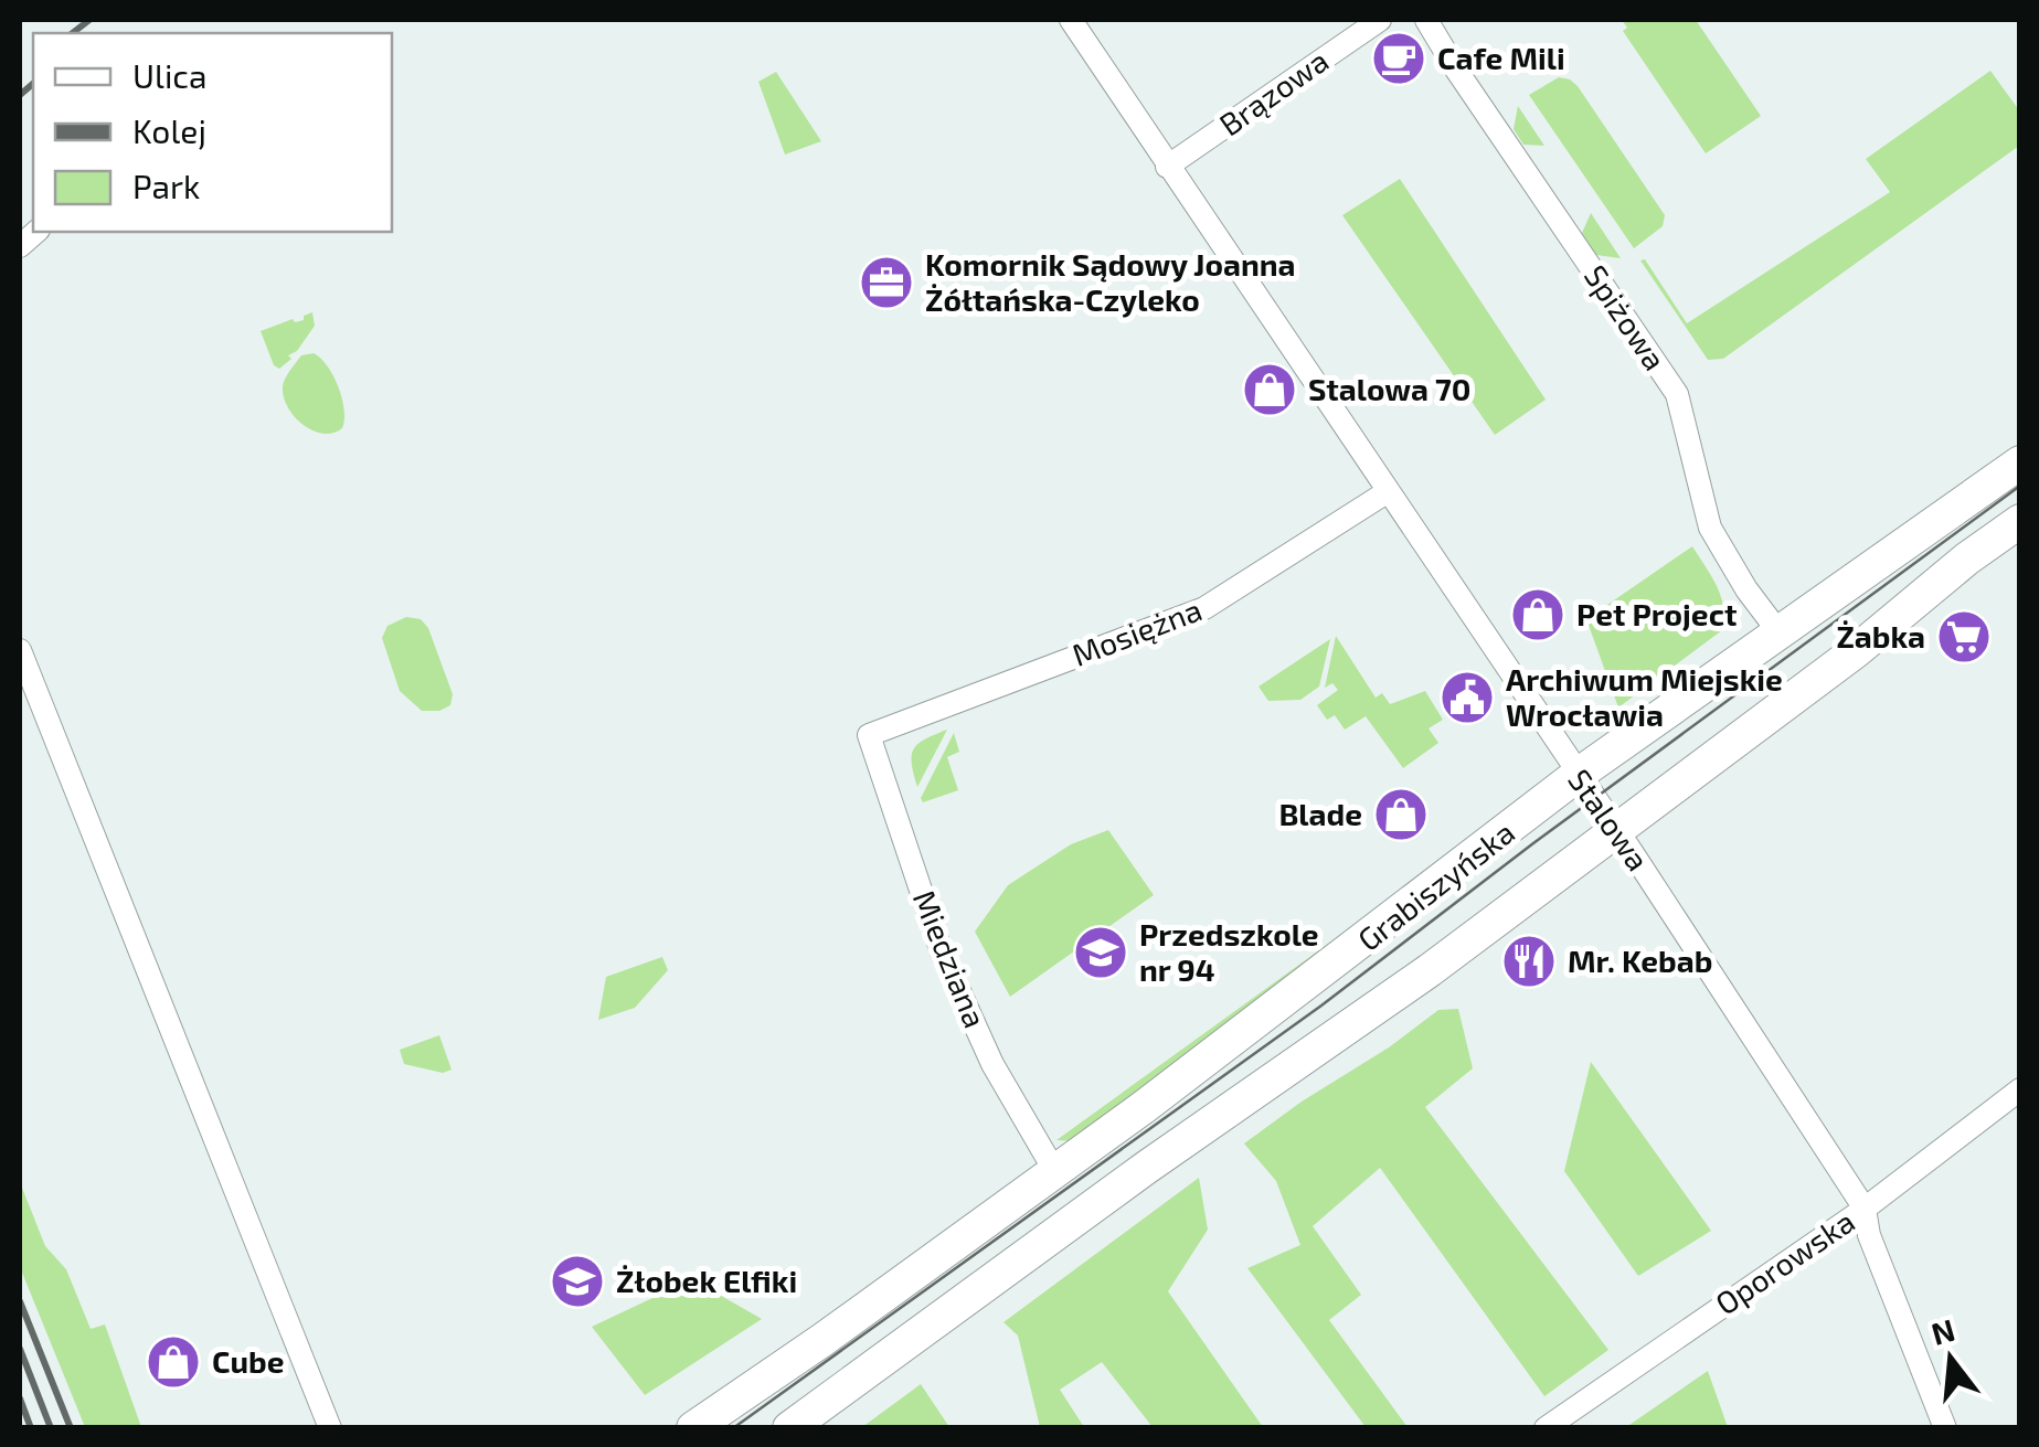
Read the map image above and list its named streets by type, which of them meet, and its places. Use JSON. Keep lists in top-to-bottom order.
{
  "streets": {
    "main road": ["Grabiszyńska"],
    "street": [
      "Brązowa",
      "Spiżowa",
      "Mosiężna",
      "Stalowa",
      "Miedziana",
      "Oporowska"
    ]
  },
  "crossings": [
    ["Brązowa", "Stalowa"],
    ["Spiżowa", "Grabiszyńska"],
    ["Mosiężna", "Stalowa"],
    ["Mosiężna", "Miedziana"],
    ["Stalowa", "Grabiszyńska"],
    ["Stalowa", "Oporowska"],
    ["Grabiszyńska", "Miedziana"]
  ],
  "places": {
    "cafe": ["Cafe Mili"],
    "office": ["Komornik Sądowy Joanna Żółtańska-Czyleko"],
    "shop": [
      "Stalowa 70",
      "Pet Project",
      "Blade",
      "Cube"
    ],
    "supermarket": ["Żabka"],
    "public building": ["Archiwum Miejskie Wrocławia"],
    "school or university": ["Przedszkole nr 94", "Żłobek Elfiki"],
    "restaurant": ["Mr. Kebab"]
  },
  "legend": ["Ulica", "Kolej", "Park"],
  "north": "top"
}
